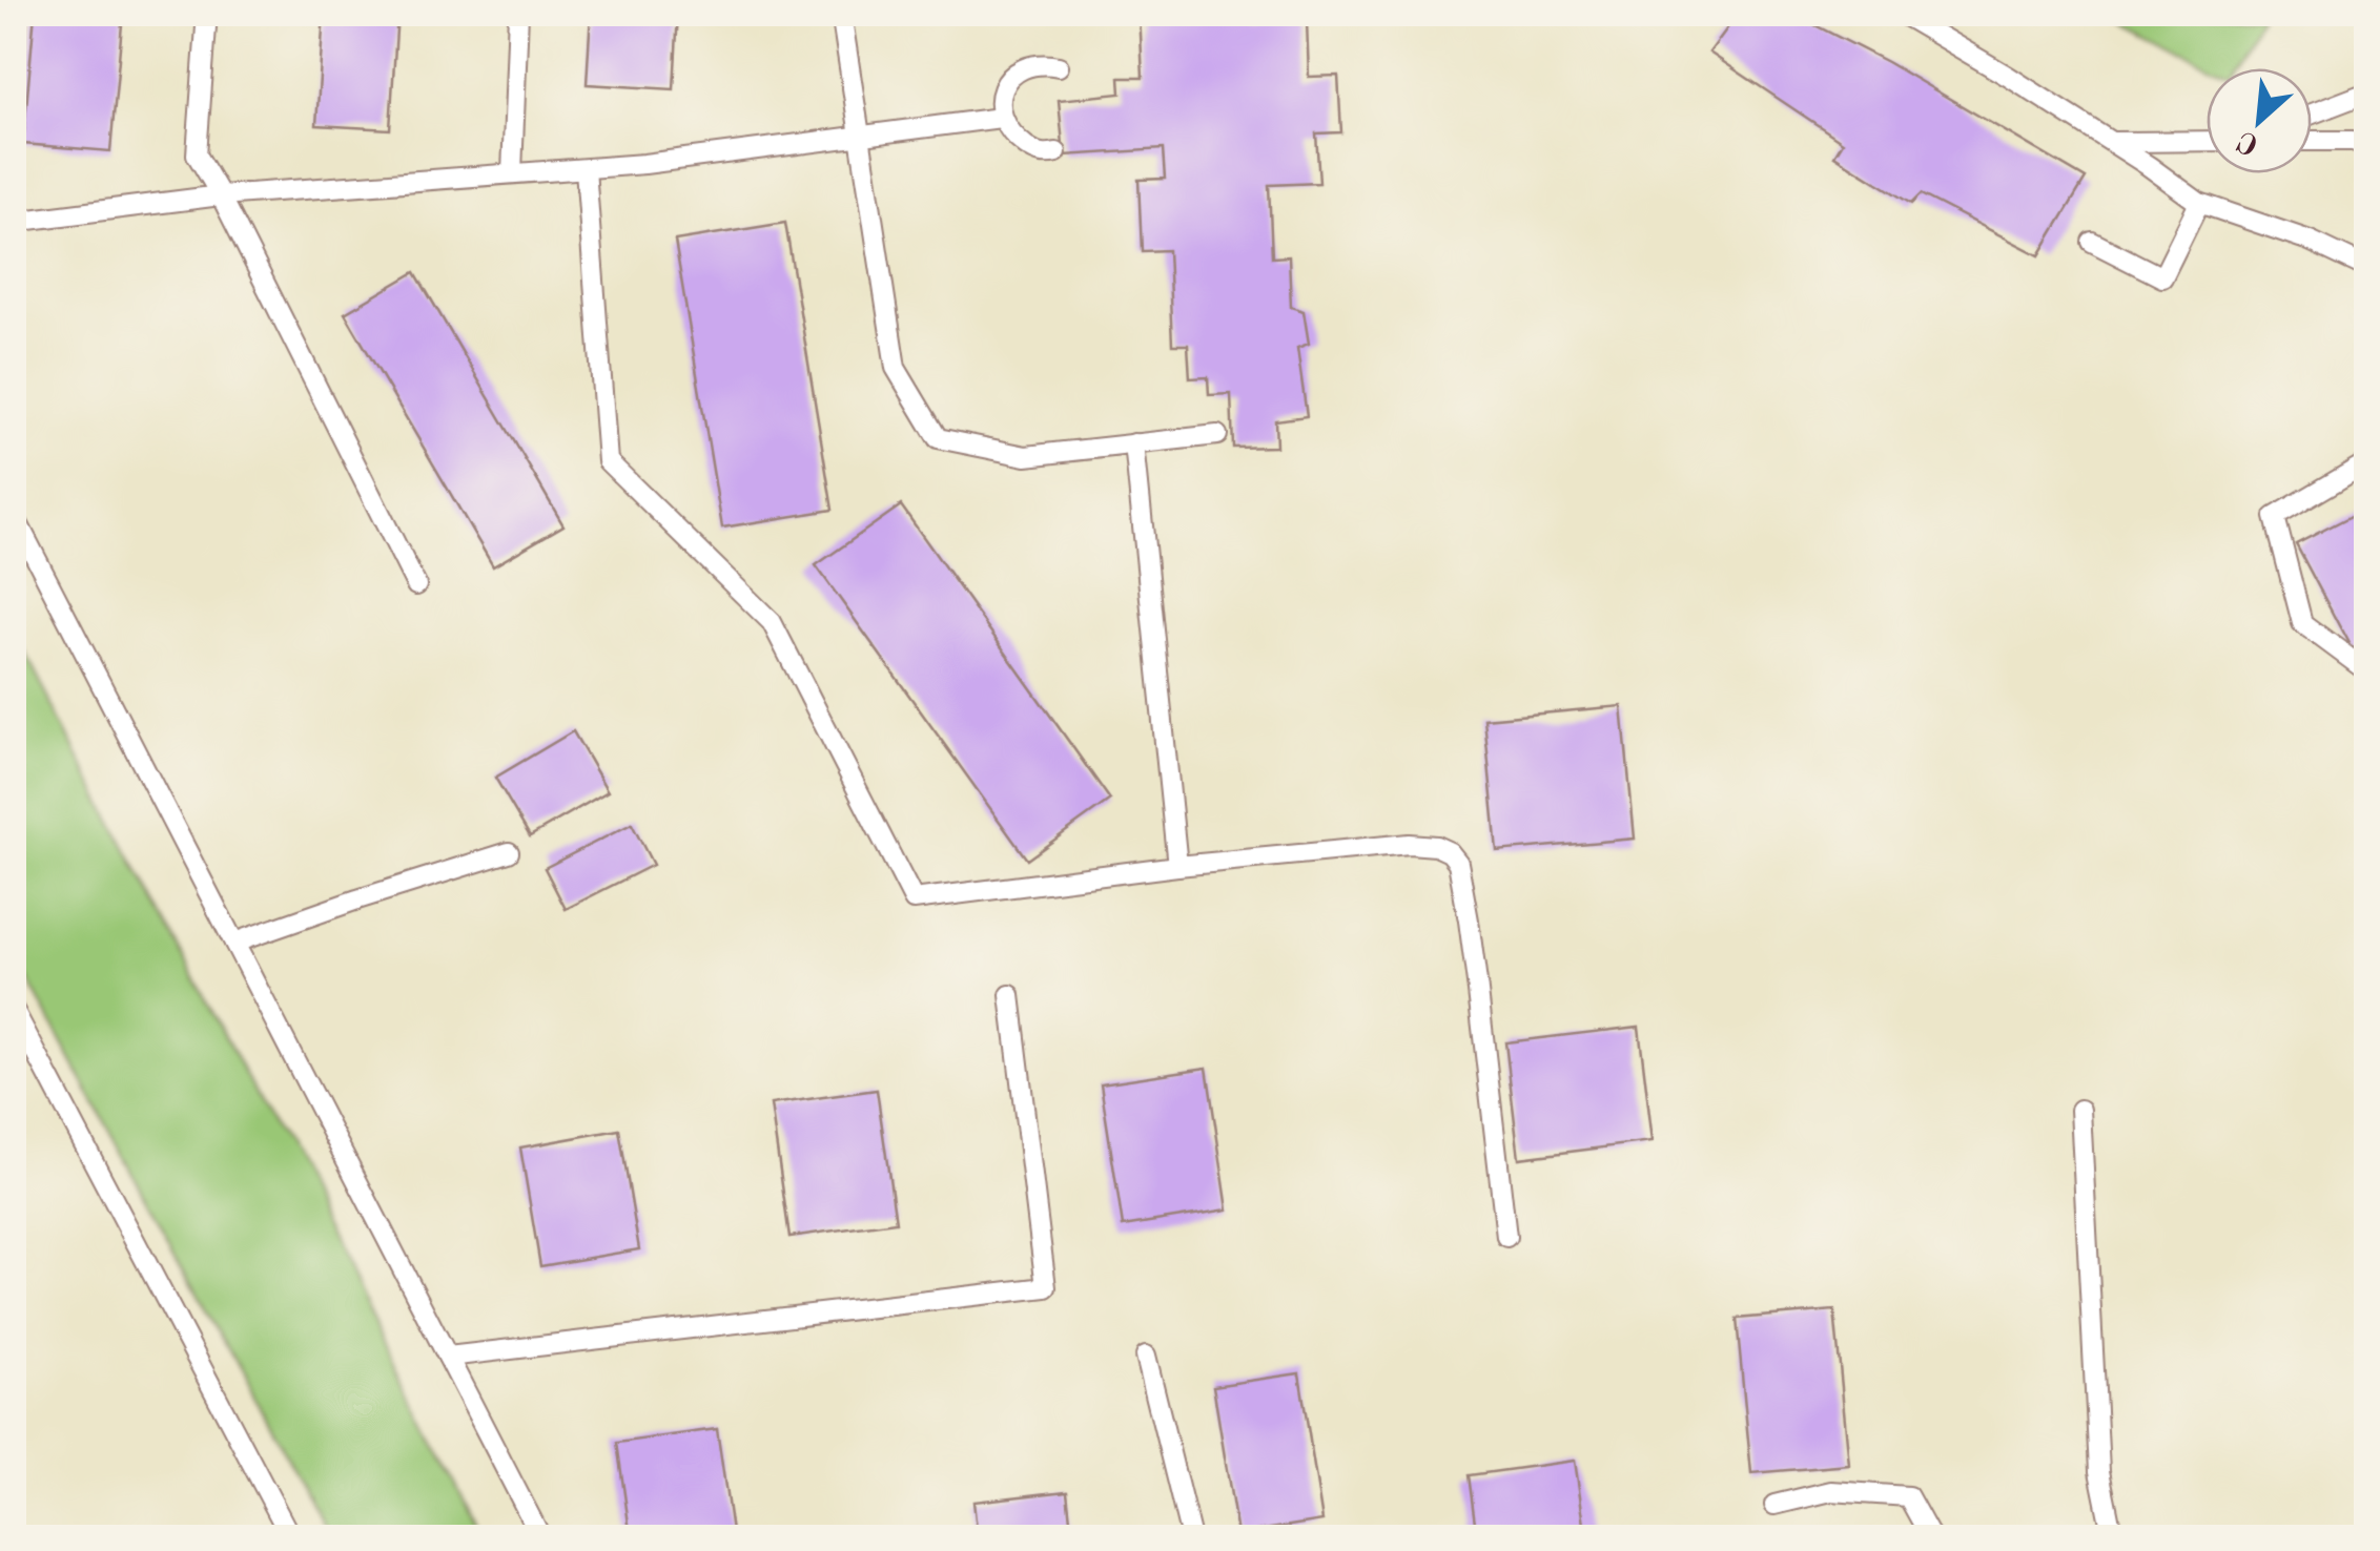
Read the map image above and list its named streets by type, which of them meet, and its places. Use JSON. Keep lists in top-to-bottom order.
{
  "north": "bottom left"
}
